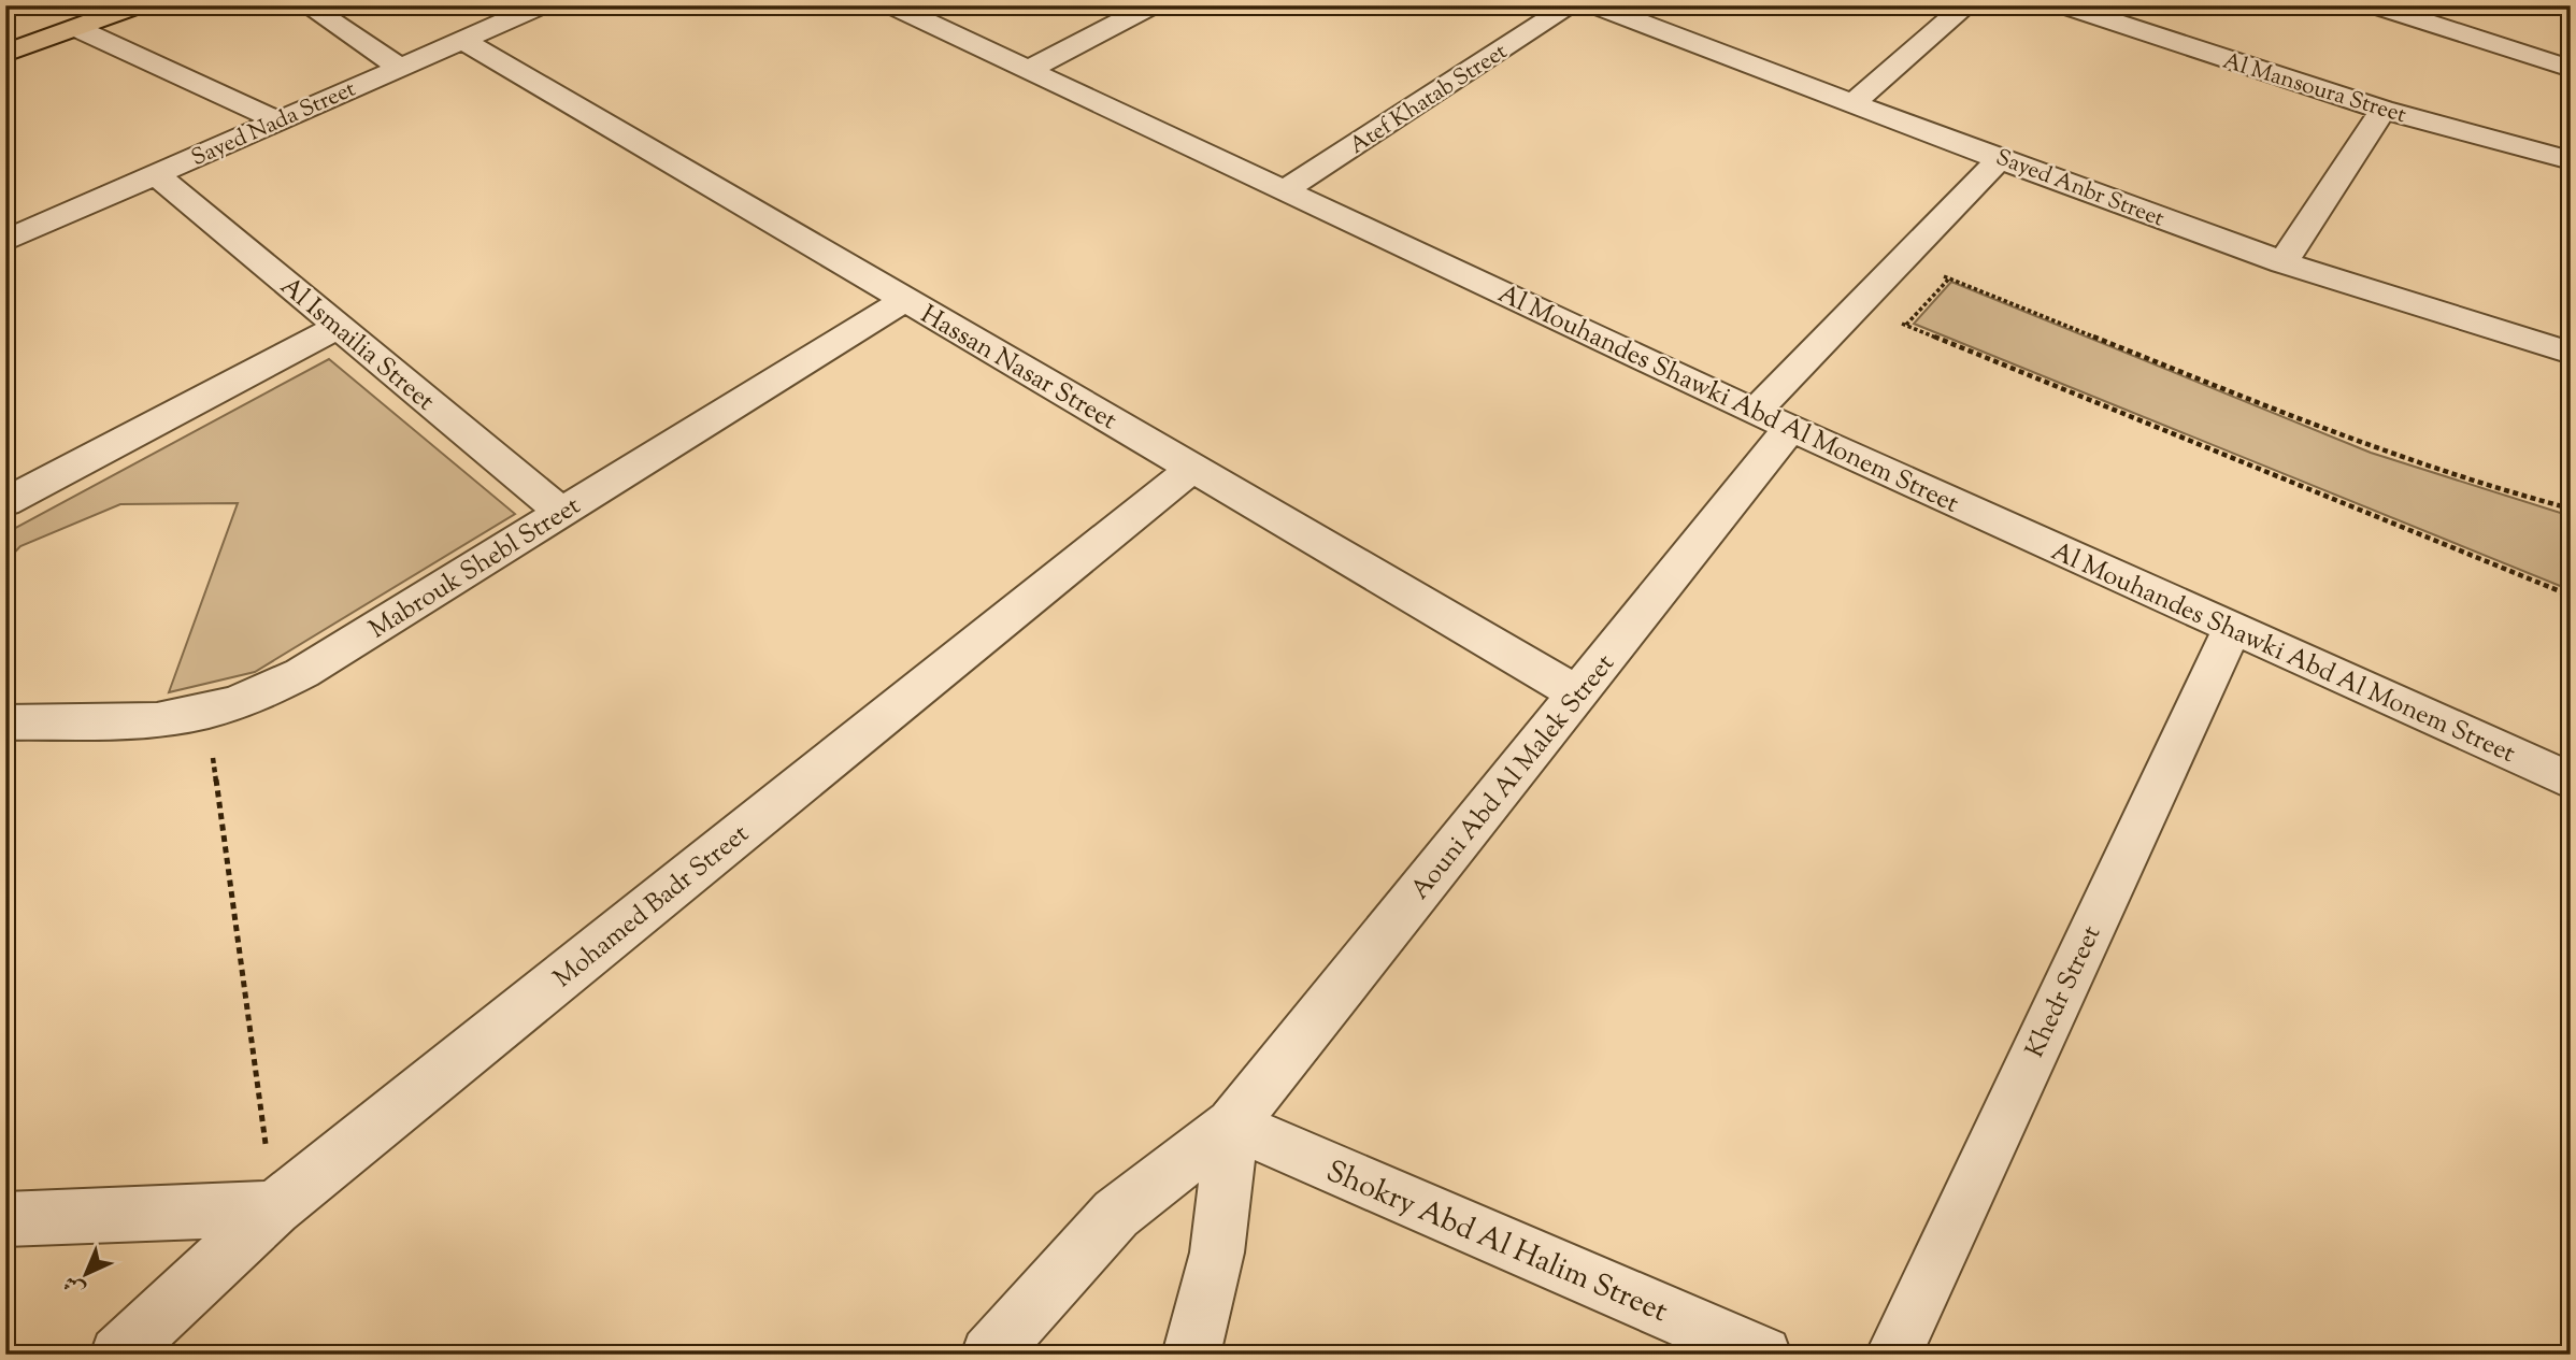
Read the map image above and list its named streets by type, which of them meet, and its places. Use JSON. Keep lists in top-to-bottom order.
{
  "streets": {
    "street": [
      "Al Mansoura Street",
      "Atef Khatab Street",
      "Sayed Nada Street",
      "Sayed Anbr Street",
      "Al Ismailia Street",
      "Hassan Nasar Street",
      "Al Mouhandes Shawki Abd Al Monem Street",
      "Mabrouk Shebl Street",
      "Aouni Abd Al Malek Street",
      "Mohamed Badr Street",
      "Khedr Street",
      "Shokry Abd Al Halim Street"
    ]
  },
  "crossings": [
    ["Atef Khatab Street", "Al Mouhandes Shawki Abd Al Monem Street"],
    ["Sayed Nada Street", "Al Ismailia Street"],
    ["Sayed Nada Street", "Hassan Nasar Street"],
    ["Sayed Anbr Street", "Aouni Abd Al Malek Street"],
    ["Al Ismailia Street", "Mabrouk Shebl Street"],
    ["Hassan Nasar Street", "Mabrouk Shebl Street"],
    ["Hassan Nasar Street", "Aouni Abd Al Malek Street"],
    ["Hassan Nasar Street", "Mohamed Badr Street"],
    ["Al Mouhandes Shawki Abd Al Monem Street", "Aouni Abd Al Malek Street"],
    ["Al Mouhandes Shawki Abd Al Monem Street", "Khedr Street"],
    ["Aouni Abd Al Malek Street", "Shokry Abd Al Halim Street"]
  ],
  "north": "bottom left"
}
